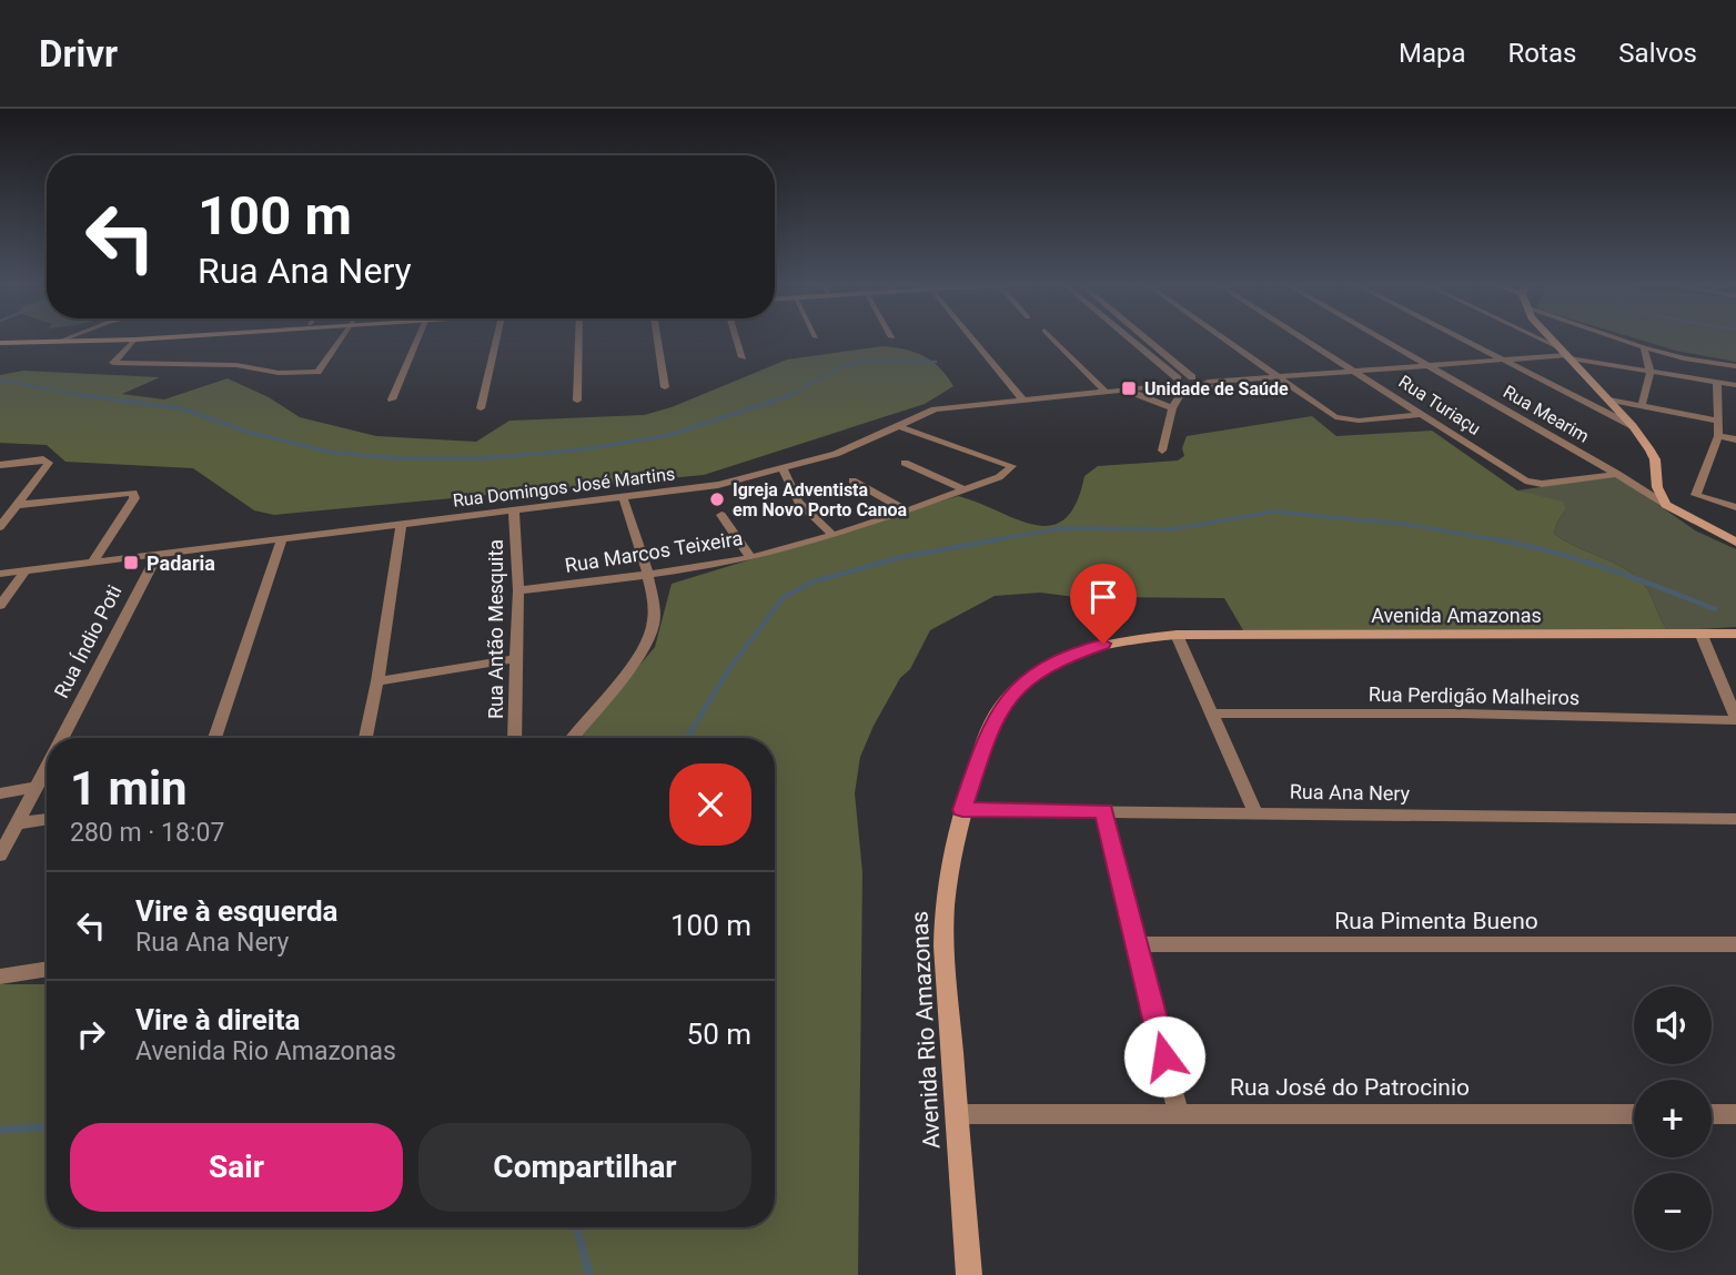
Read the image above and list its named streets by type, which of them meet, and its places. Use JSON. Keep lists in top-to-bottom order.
{
  "streets": {
    "street": [
      "Rua Turiaçu",
      "Rua Mearim",
      "Rua Domingos José Martins",
      "Rua Marcos Teixeira",
      "Avenida Amazonas",
      "Rua Antão Mesquita",
      "Rua Índio Poti",
      "Rua Perdigão Malheiros",
      "Rua Ana Nery",
      "Rua Pimenta Bueno",
      "Avenida Rio Amazonas",
      "Rua José do Patrocinio"
    ]
  },
  "crossings": [
    ["Rua Turiaçu", "Rua Mearim"],
    ["Rua Domingos José Martins", "Rua Marcos Teixeira"],
    ["Rua Domingos José Martins", "Rua Antão Mesquita"],
    ["Rua Domingos José Martins", "Rua Índio Poti"],
    ["Rua Marcos Teixeira", "Rua Antão Mesquita"],
    ["Avenida Amazonas", "Rua Perdigão Malheiros"],
    ["Avenida Amazonas", "Avenida Rio Amazonas"],
    ["Rua Ana Nery", "Avenida Rio Amazonas"],
    ["Avenida Rio Amazonas", "Rua José do Patrocinio"]
  ],
  "places": {
    "transit": ["Unidade de Saúde", "Padaria"],
    "other": ["Igreja Adventista em Novo Porto Canoa"]
  },
  "page": {
    "header": "Drivr",
    "nav": ["Mapa", "Rotas", "Salvos"],
    "turn": ["100 m", "Rua Ana Nery"],
    "heading": ["1 min", "280 m · 18:07"],
    "list": [
      {
        "name": "Vire à esquerda",
        "note": "Rua Ana Nery",
        "value": "100 m"
      },
      {
        "name": "Vire à direita",
        "note": "Avenida Rio Amazonas",
        "value": "50 m"
      }
    ],
    "map_buttons": ["+", "−"],
    "buttons": ["Sair", "Compartilhar"]
  }
}
